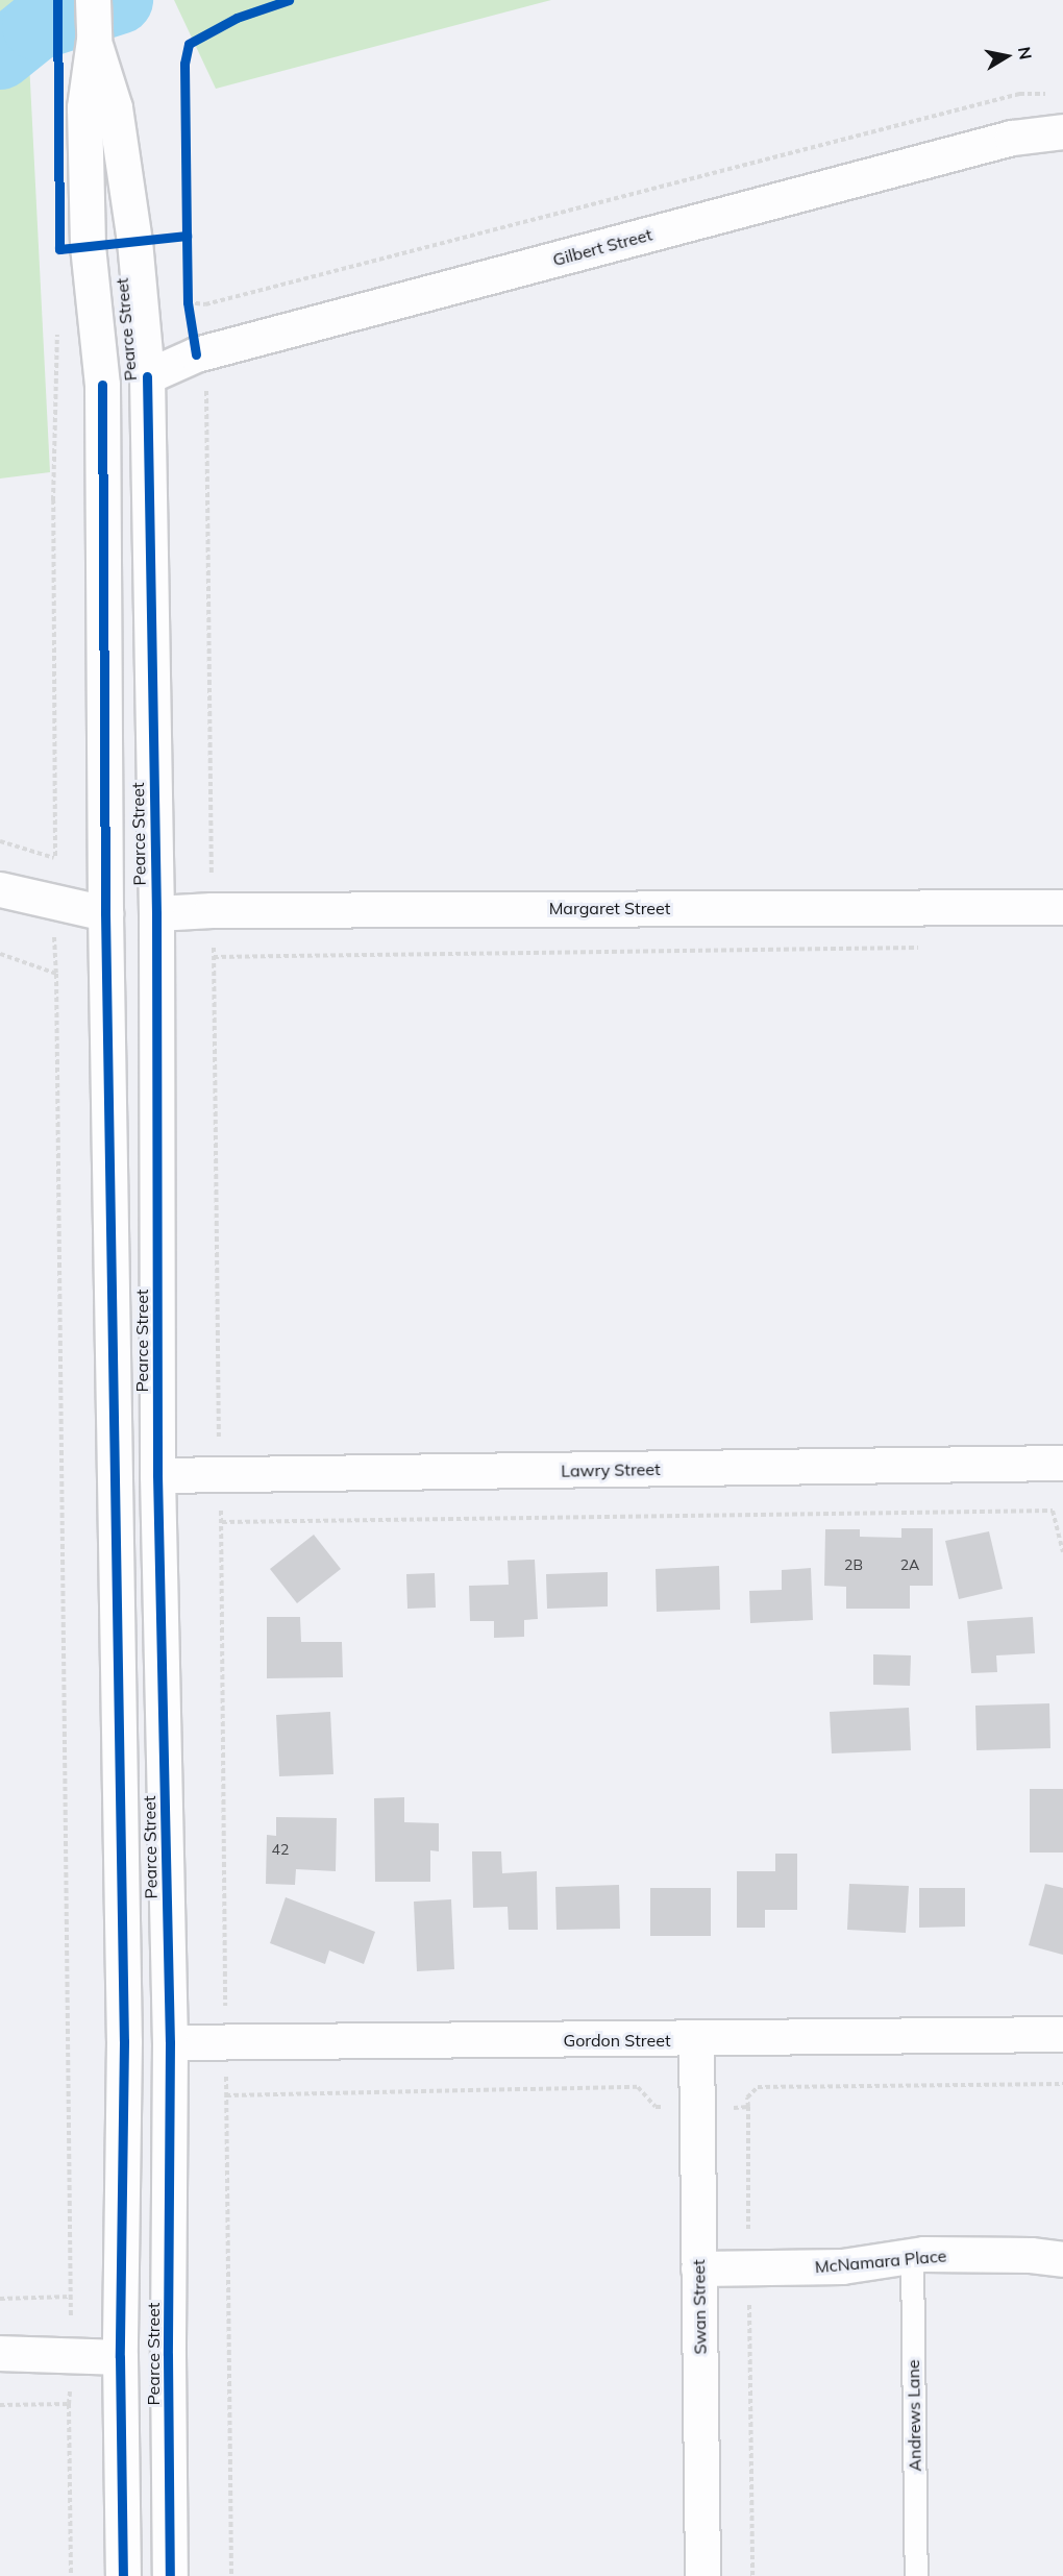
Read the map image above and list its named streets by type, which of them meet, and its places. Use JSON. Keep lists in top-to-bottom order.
{
  "streets": {
    "main road": [
      "Gilbert Street",
      "Pearce Street",
      "Margaret Street",
      "Lawry Street",
      "Gordon Street",
      "McNamara Place",
      "Swan Street"
    ],
    "lane": ["Andrews Lane"]
  },
  "crossings": [
    ["Gilbert Street", "Pearce Street"],
    ["Pearce Street", "Margaret Street"],
    ["Pearce Street", "Lawry Street"],
    ["Pearce Street", "Gordon Street"],
    ["Gordon Street", "Swan Street"],
    ["McNamara Place", "Swan Street"],
    ["McNamara Place", "Andrews Lane"]
  ],
  "house_numbers": ["2B", "2A", "42"],
  "north": "right"
}
